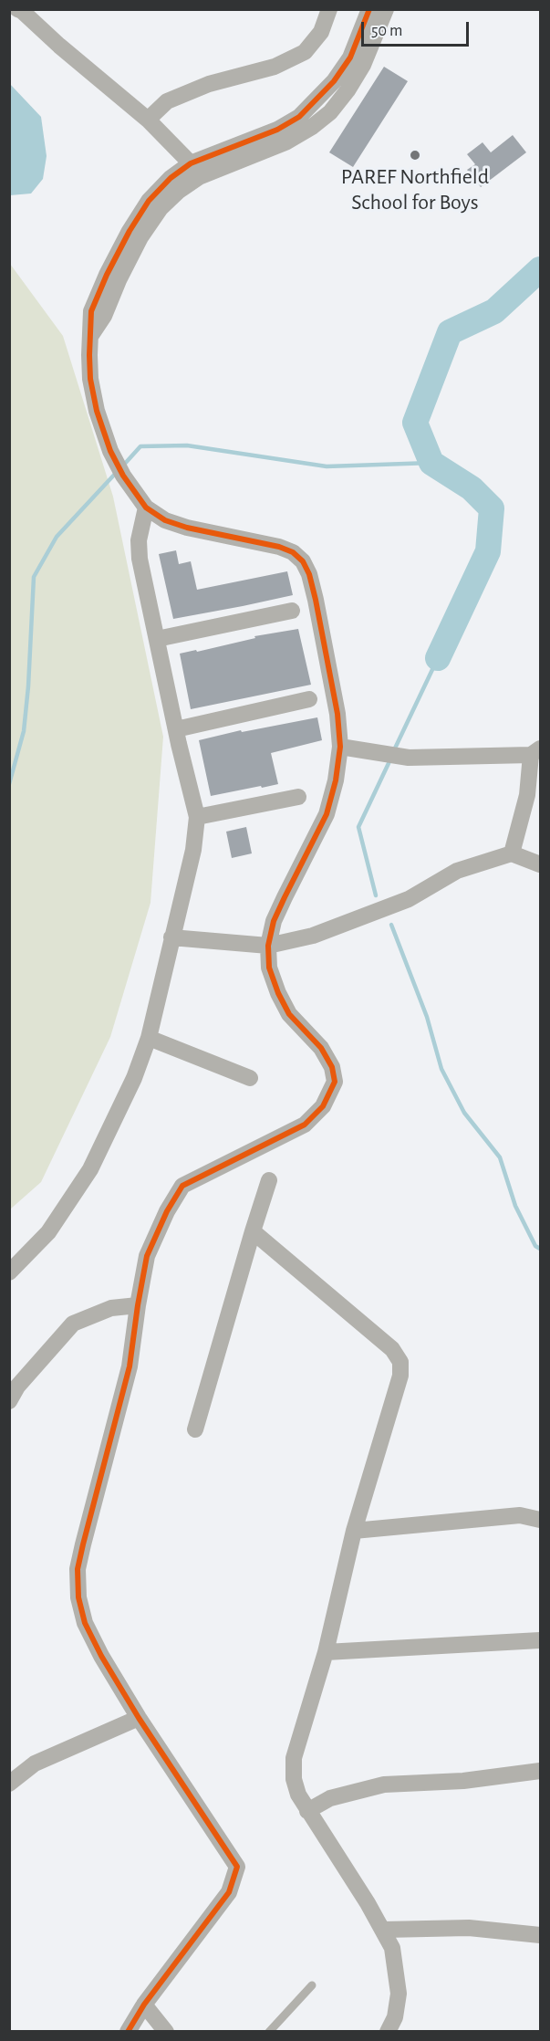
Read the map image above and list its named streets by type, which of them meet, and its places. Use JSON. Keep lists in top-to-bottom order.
{
  "places": ["PAREF Northfield School for Boys"],
  "scale_bar": "50 m"
}
